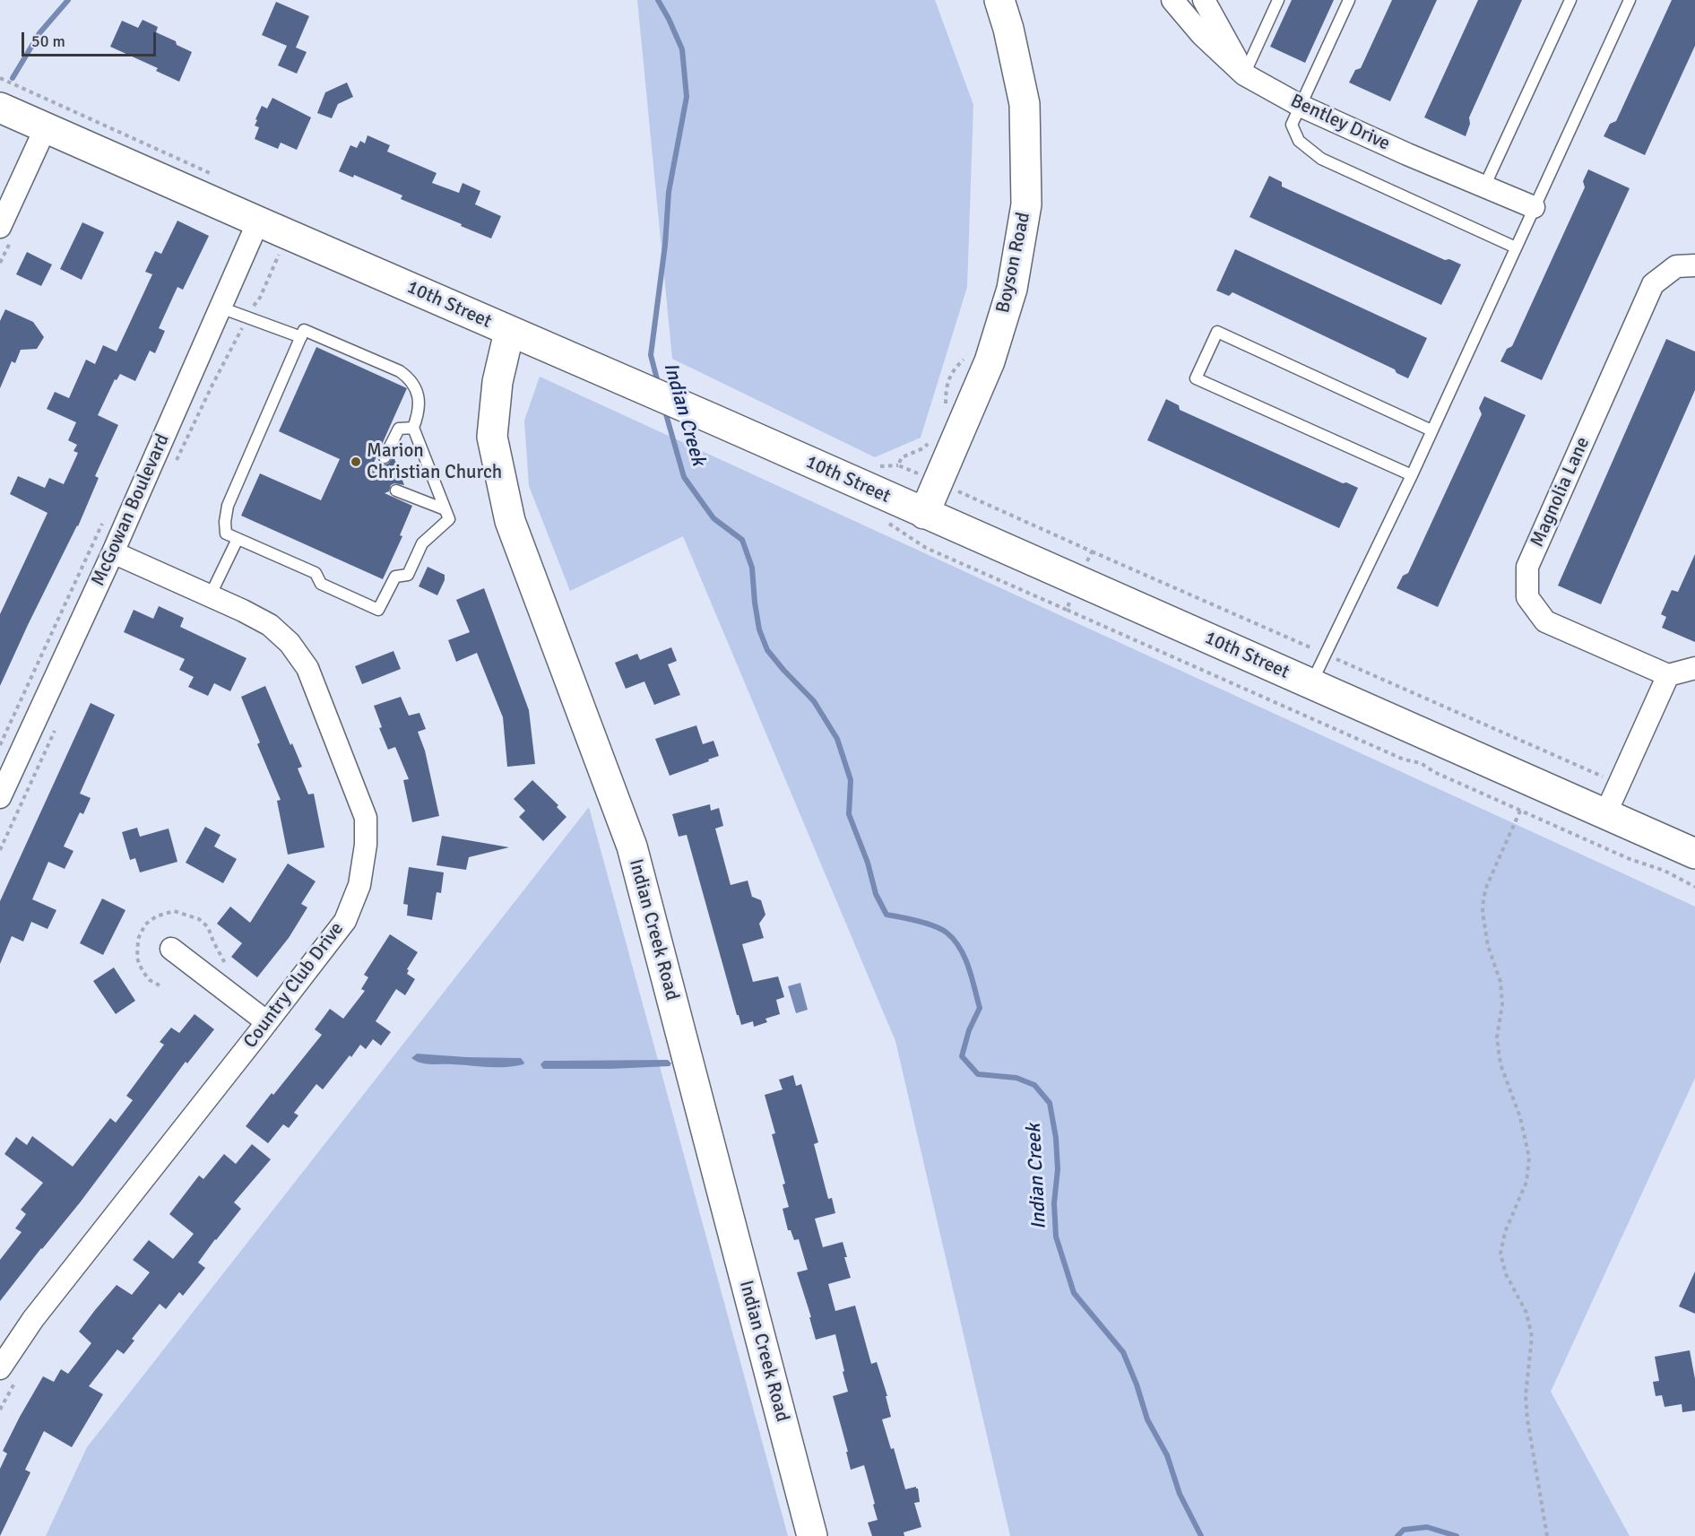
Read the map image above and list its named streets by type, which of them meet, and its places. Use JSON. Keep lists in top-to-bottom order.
{
  "streets": {
    "street": [
      "Bentley Drive",
      "Boyson Road",
      "10th Street",
      "Magnolia Lane",
      "McGowan Boulevard",
      "Indian Creek Road",
      "Country Club Drive"
    ]
  },
  "crossings": [
    ["Boyson Road", "10th Street"],
    ["10th Street", "McGowan Boulevard"],
    ["10th Street", "Indian Creek Road"],
    ["McGowan Boulevard", "Country Club Drive"]
  ],
  "water": ["Indian Creek"],
  "places": ["Marion Christian Church"],
  "scale_bar": "50 m"
}
